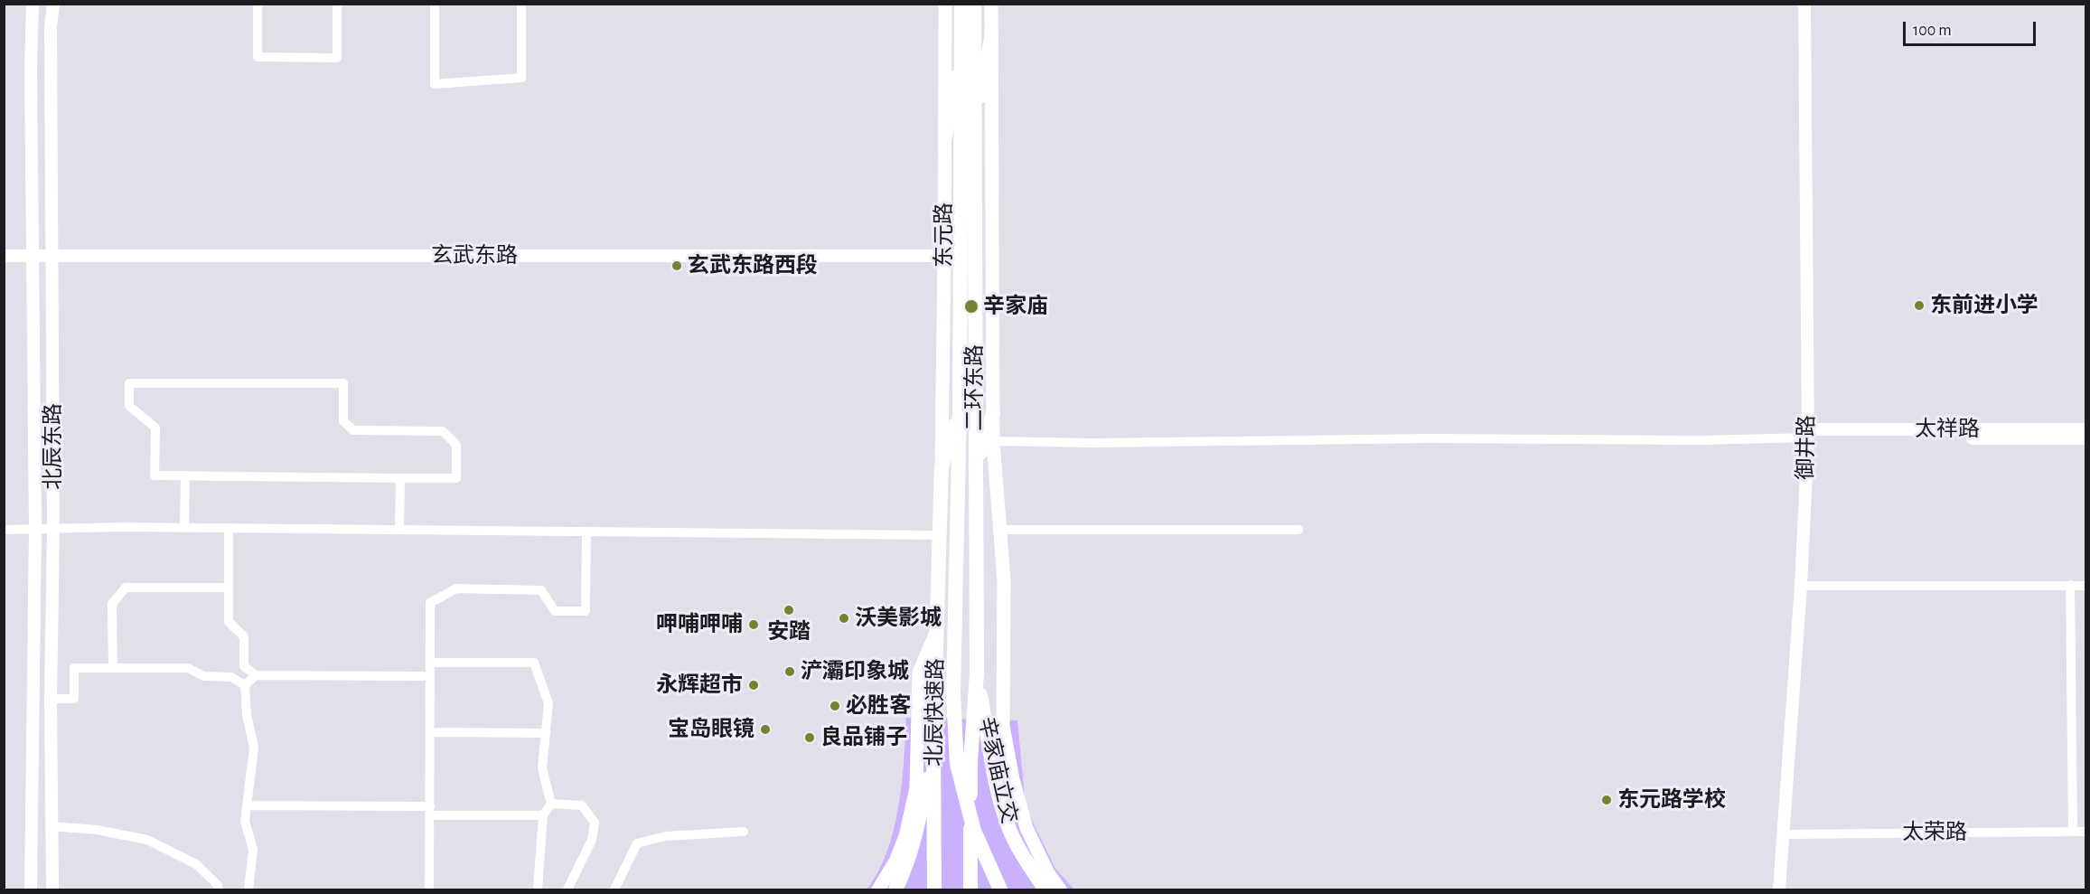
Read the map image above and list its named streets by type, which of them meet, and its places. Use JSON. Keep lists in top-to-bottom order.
{
  "streets": {
    "highway": ["二环东路", "北辰快速路", "辛家庙立交"],
    "main road": ["东元路"],
    "street": [
      "玄武东路",
      "太祥路",
      "北辰东路",
      "御井路",
      "太荣路"
    ]
  },
  "crossings": [
    ["东元路", "玄武东路"],
    ["东元路", "北辰快速路"],
    ["玄武东路", "北辰东路"],
    ["二环东路", "北辰快速路"],
    ["二环东路", "辛家庙立交"],
    ["太祥路", "御井路"],
    ["御井路", "太荣路"],
    ["北辰快速路", "辛家庙立交"]
  ],
  "places": [
    "玄武东路西段",
    "东前进小学",
    "辛家庙",
    "安踏",
    "沃美影城",
    "呷哺呷哺",
    "浐灞印象城",
    "永辉超市",
    "必胜客",
    "宝岛眼镜",
    "良品铺子",
    "东元路学校"
  ],
  "scale_bar": "100 m"
}
